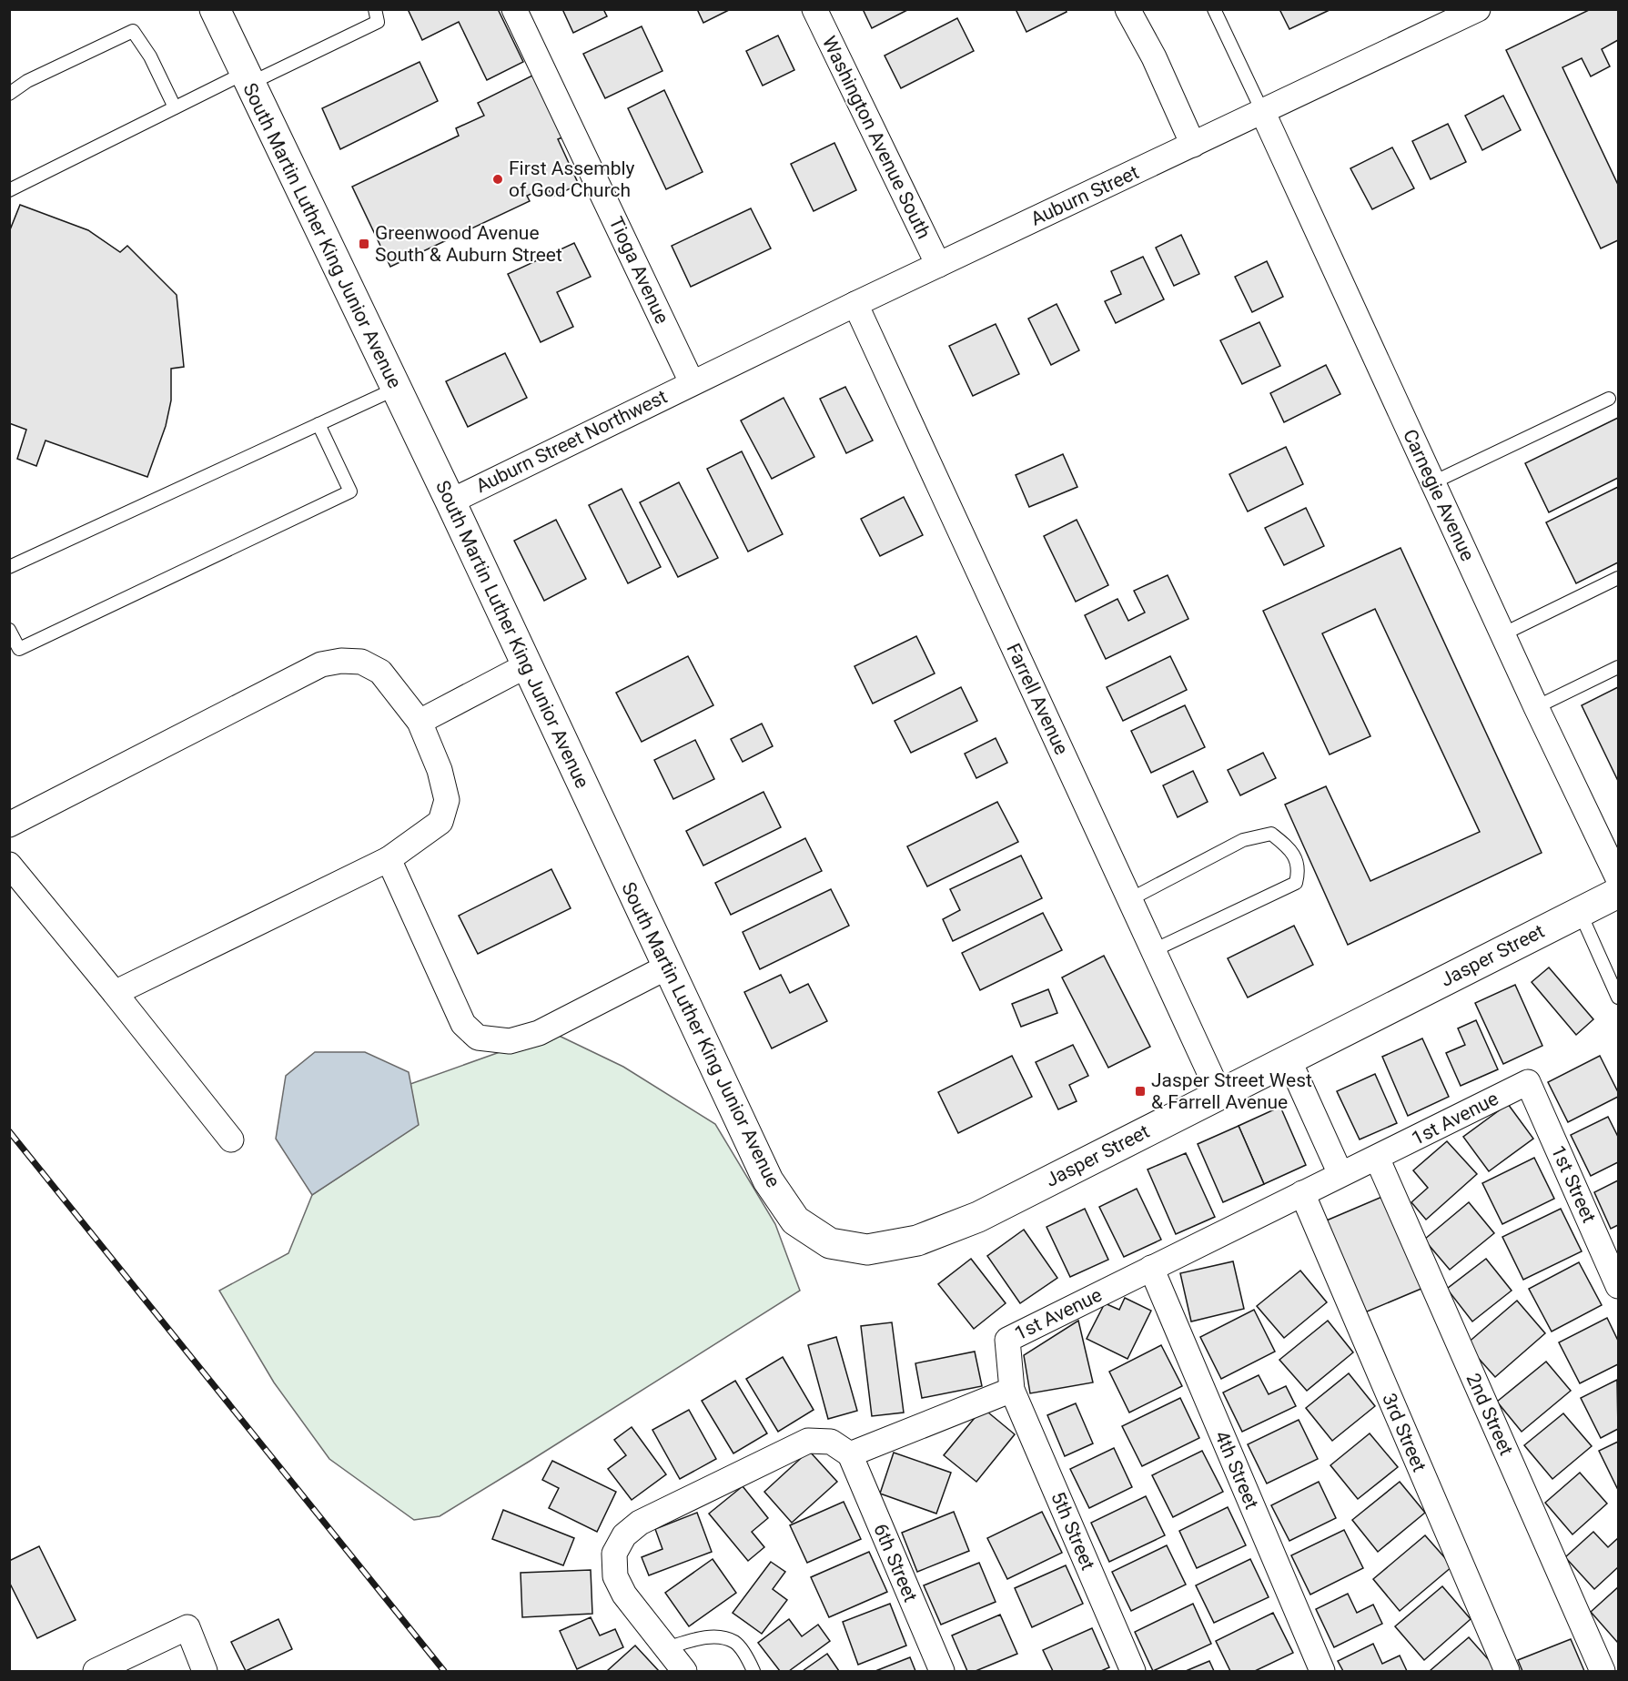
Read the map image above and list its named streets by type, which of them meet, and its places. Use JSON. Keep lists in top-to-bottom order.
{
  "streets": {
    "street": [
      "Washington Avenue South",
      "Auburn Street",
      "South Martin Luther King Junior Avenue",
      "Tioga Avenue",
      "Auburn Street Northwest",
      "Carnegie Avenue",
      "Farrell Avenue",
      "Jasper Street",
      "1st Avenue",
      "1st Street",
      "2nd Street",
      "3rd Street",
      "4th Street",
      "5th Street",
      "6th Street"
    ]
  },
  "crossings": [
    ["Washington Avenue South", "Auburn Street"],
    ["Auburn Street", "Tioga Avenue"],
    ["Auburn Street", "Auburn Street Northwest"],
    ["Auburn Street", "Carnegie Avenue"],
    ["Auburn Street", "Farrell Avenue"],
    ["South Martin Luther King Junior Avenue", "Auburn Street Northwest"],
    ["South Martin Luther King Junior Avenue", "Jasper Street"],
    ["Tioga Avenue", "Auburn Street Northwest"],
    ["Farrell Avenue", "Jasper Street"],
    ["1st Avenue", "1st Street"],
    ["1st Avenue", "2nd Street"],
    ["1st Avenue", "3rd Street"],
    ["1st Avenue", "4th Street"],
    ["1st Avenue", "5th Street"]
  ],
  "places": {
    "other": ["First Assembly of God Church"],
    "transit": ["Greenwood Avenue South & Auburn Street", "Jasper Street West & Farrell Avenue"]
  }
}
